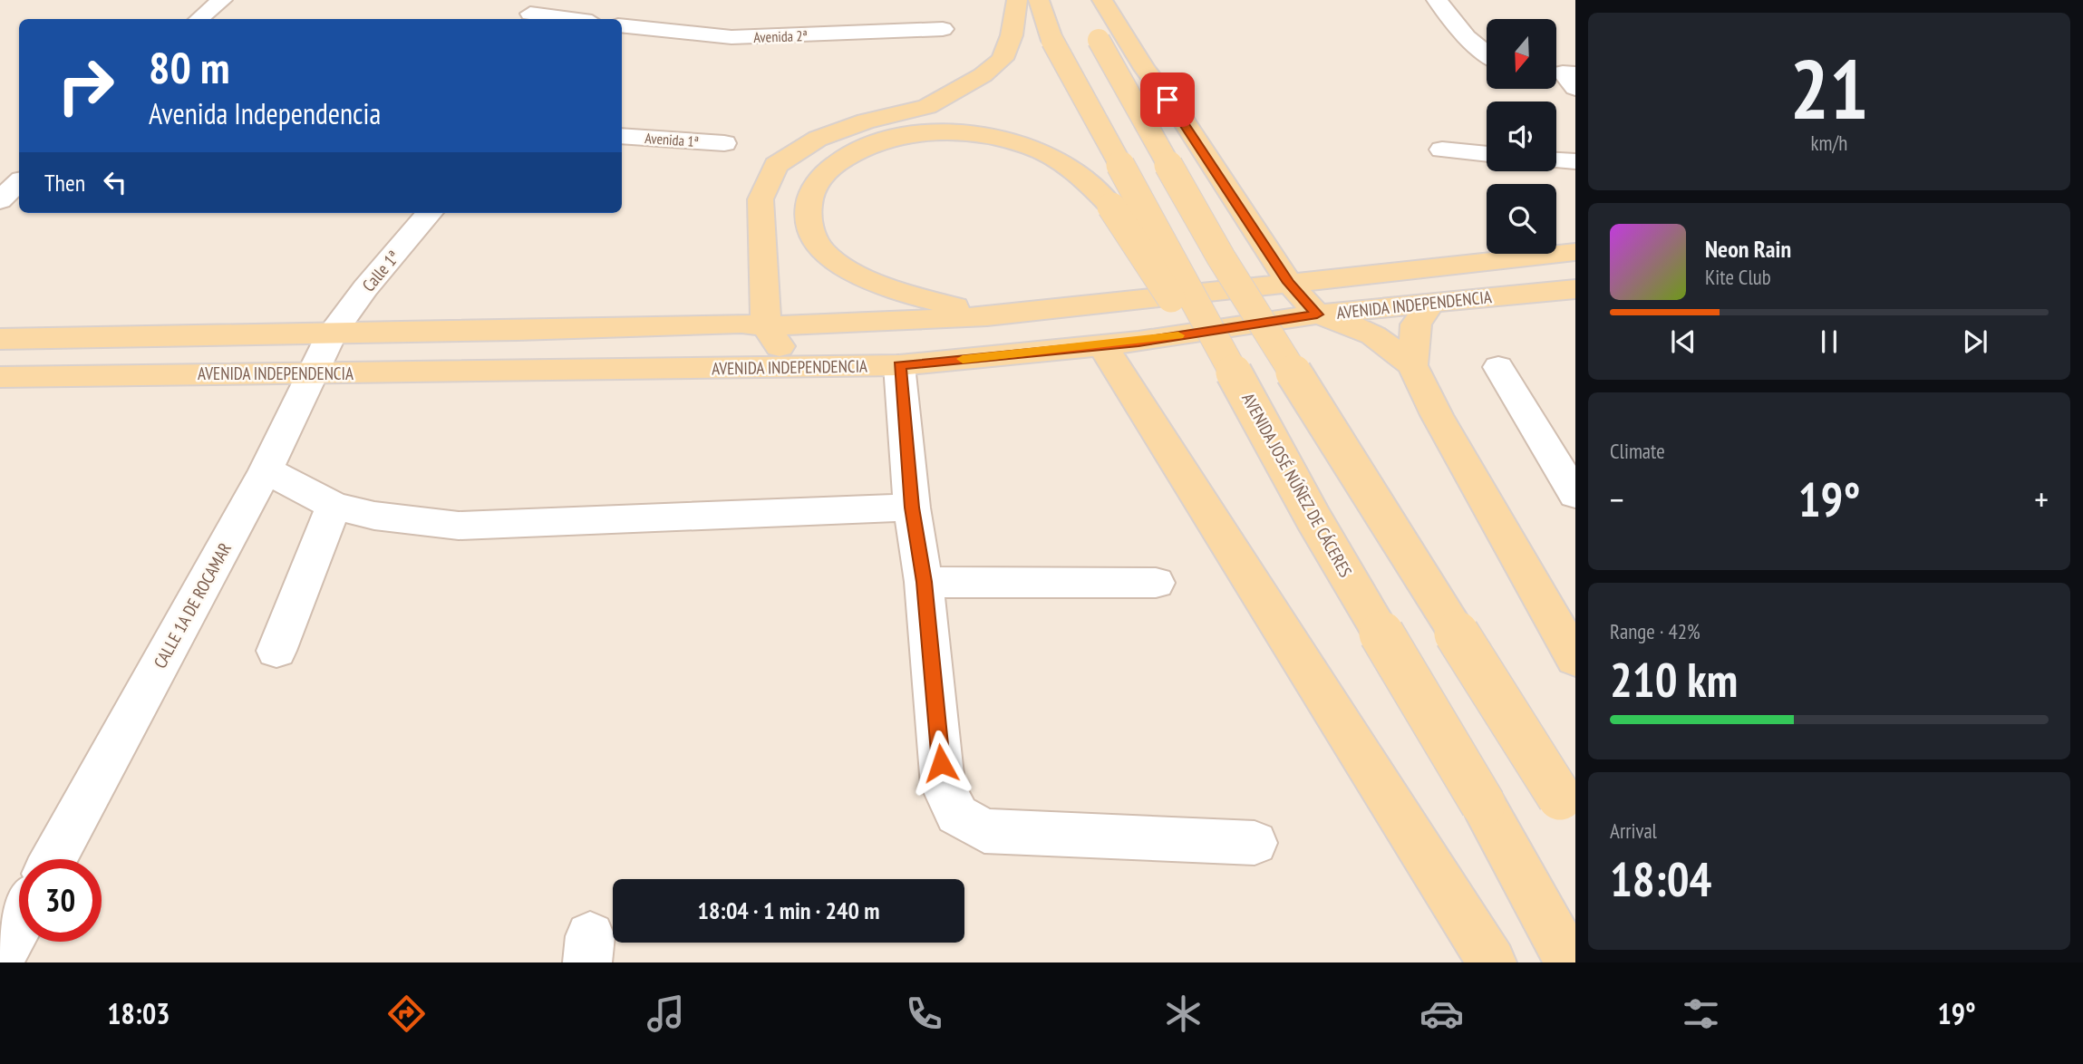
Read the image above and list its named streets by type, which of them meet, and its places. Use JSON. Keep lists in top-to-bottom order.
{
  "streets": {
    "main road": ["AVENIDA INDEPENDENCIA", "AVENIDA JOSÉ NÚÑEZ DE CÁCERES"],
    "street": [
      "Avenida 2ª",
      "Avenida 1ª",
      "Calle 1ª",
      "CALLE 1A DE ROCAMAR"
    ]
  },
  "crossings": [
    ["Calle 1ª", "AVENIDA INDEPENDENCIA"],
    ["Calle 1ª", "CALLE 1A DE ROCAMAR"],
    ["AVENIDA INDEPENDENCIA", "CALLE 1A DE ROCAMAR"]
  ],
  "north": "bottom",
  "page": {
    "tile": [
      ["21", "km/h"],
      "Climate",
      ["Range · 42%", "210 km"],
      ["Arrival", "18:04"]
    ],
    "turn": ["80 m", "Avenida Independencia"],
    "then": "Then",
    "song": ["Neon Rain", "Kite Club"],
    "heat": ["−", "19°", "+"],
    "limit": "30",
    "trip": "18:04 · 1 min · 240 m",
    "tabs": ["18:03", "19°"]
  }
}
